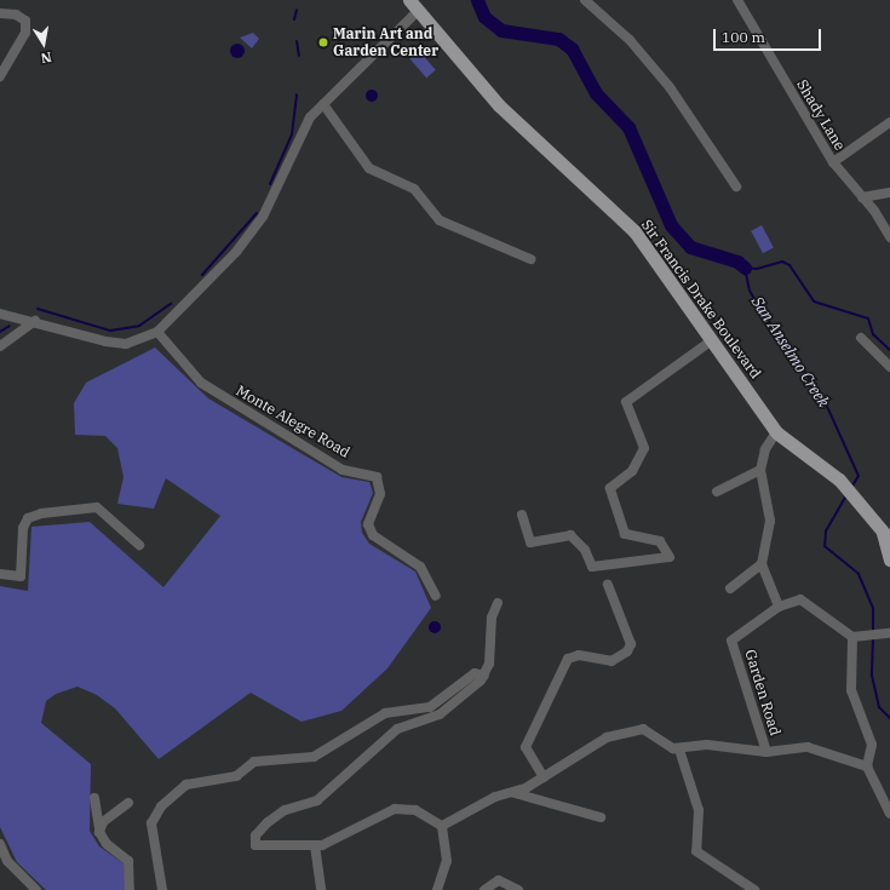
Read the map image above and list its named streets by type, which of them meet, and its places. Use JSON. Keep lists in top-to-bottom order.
{
  "streets": {
    "main road": ["Sir Francis Drake Boulevard"],
    "street": ["Shady Lane", "Monte Alegre Road", "Garden Road"]
  },
  "water": ["San Anselmo Creek"],
  "places": ["Marin Art and Garden Center"],
  "scale_bar": "100 m",
  "north": "bottom"
}
